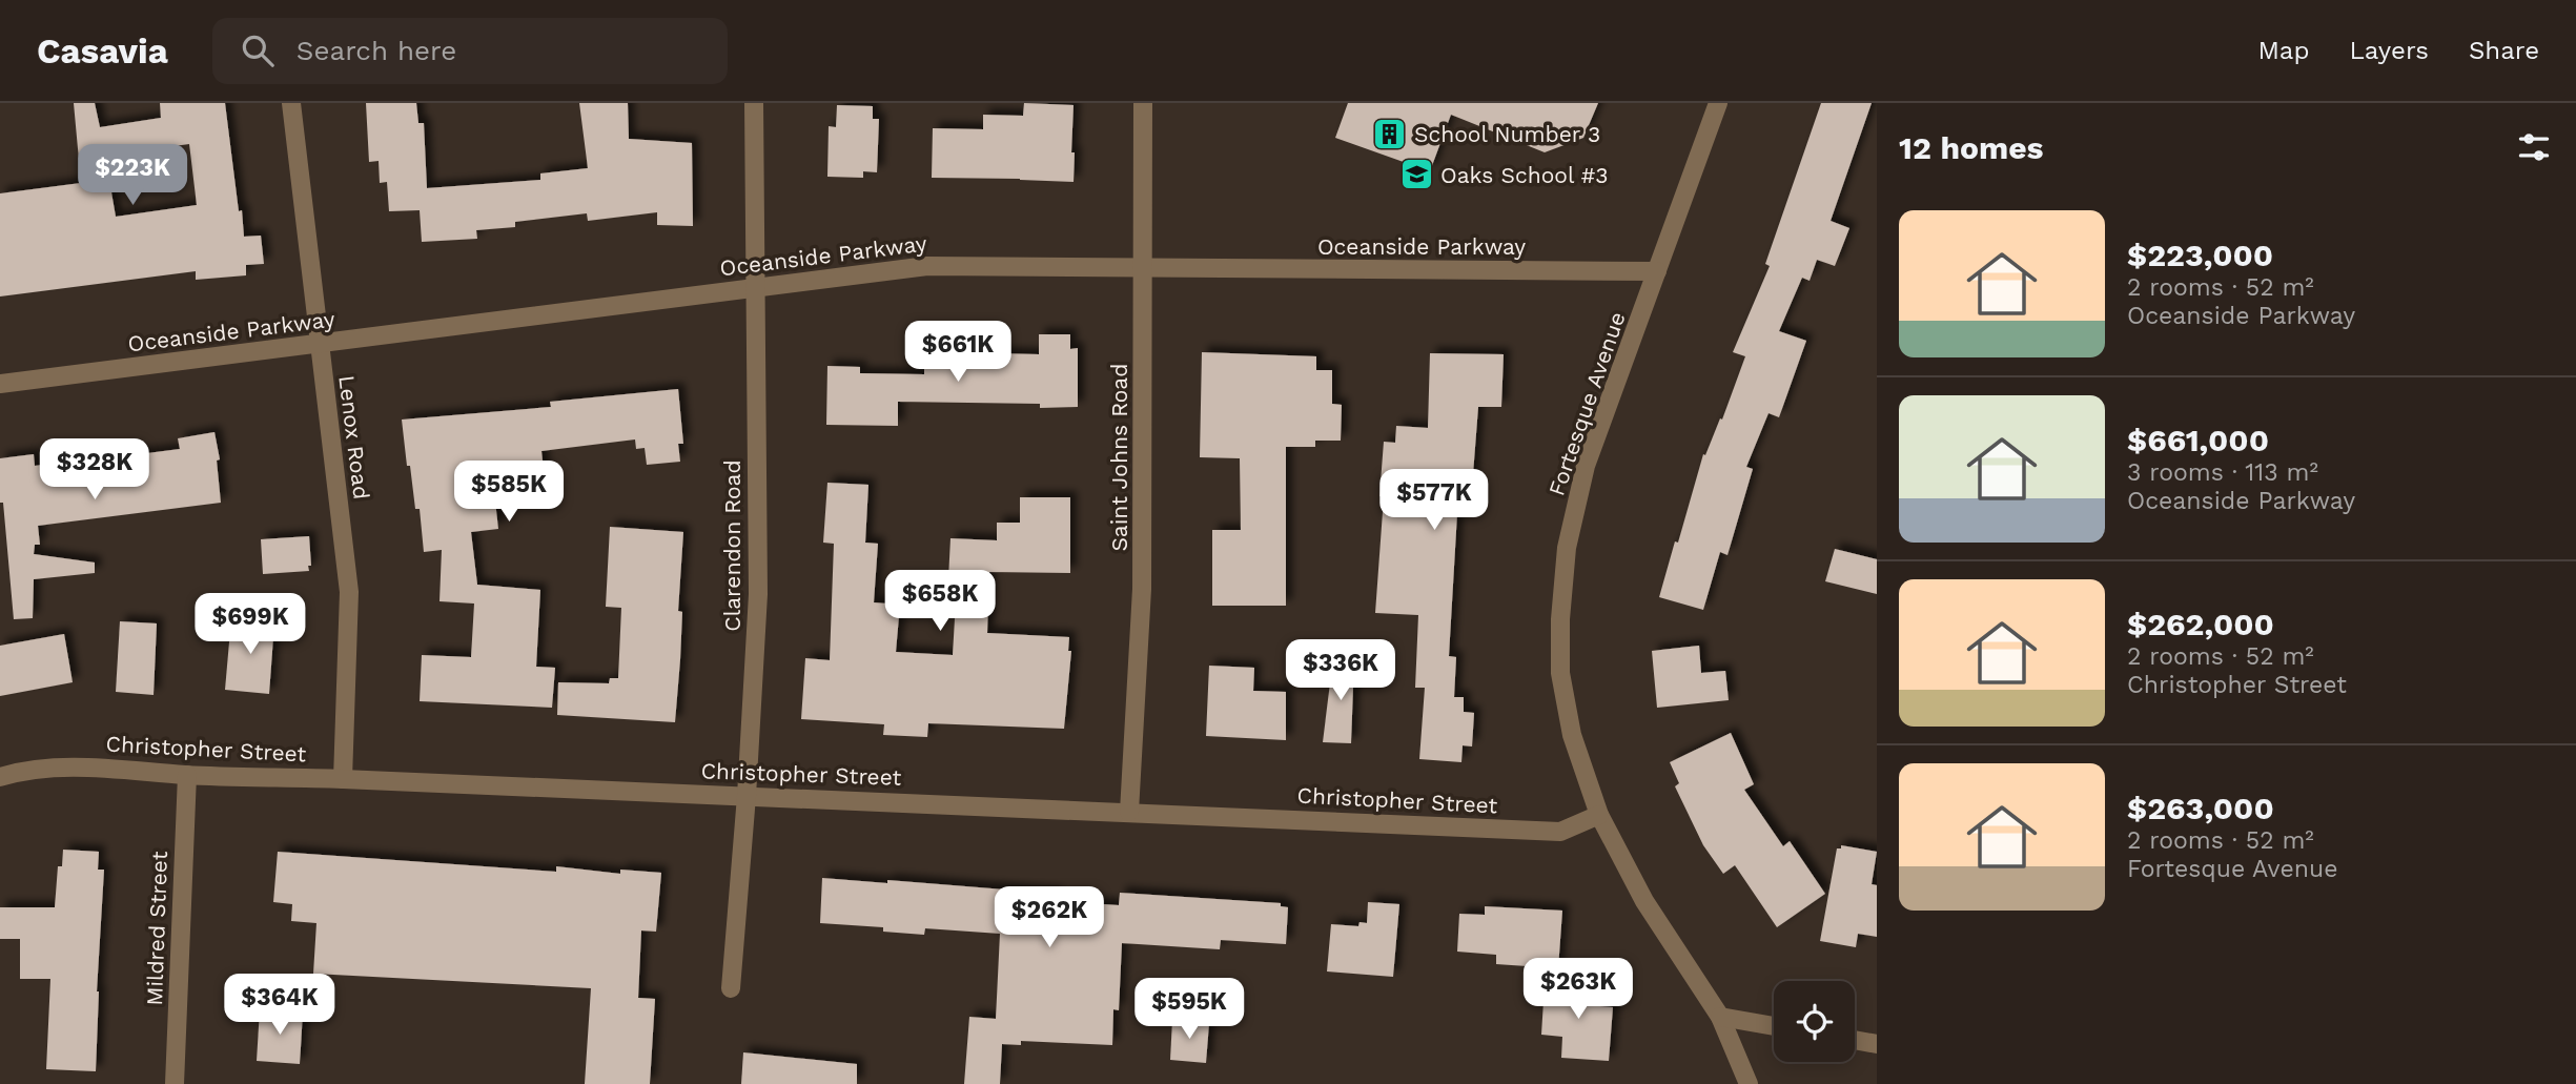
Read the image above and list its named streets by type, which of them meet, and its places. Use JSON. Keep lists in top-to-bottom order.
{
  "streets": {
    "street": [
      "Oceanside Parkway",
      "Fortesque Avenue",
      "Lenox Road",
      "Saint Johns Road",
      "Clarendon Road",
      "Christopher Street",
      "Mildred Street"
    ]
  },
  "crossings": [
    ["Oceanside Parkway", "Fortesque Avenue"],
    ["Oceanside Parkway", "Lenox Road"],
    ["Oceanside Parkway", "Saint Johns Road"],
    ["Oceanside Parkway", "Clarendon Road"],
    ["Fortesque Avenue", "Christopher Street"],
    ["Lenox Road", "Christopher Street"],
    ["Saint Johns Road", "Christopher Street"],
    ["Clarendon Road", "Christopher Street"],
    ["Christopher Street", "Mildred Street"]
  ],
  "places": {
    "building": ["School Number 3"],
    "school or university": ["Oaks School #3"]
  },
  "page": {
    "header": "Casavia",
    "search": "Search here",
    "nav": ["Map", "Layers", "Share"],
    "heading": "12 homes",
    "price": [
      "$223K",
      "$661K",
      "$328K",
      "$585K",
      "$577K",
      "$658K",
      "$699K",
      "$336K",
      "$262K",
      "$263K",
      "$364K",
      "$595K"
    ],
    "list": [
      {
        "name": "$223,000",
        "note": "2 rooms · 52 m² · Oceanside Parkway"
      },
      {
        "name": "$661,000",
        "note": "3 rooms · 113 m² · Oceanside Parkway"
      },
      {
        "name": "$262,000",
        "note": "2 rooms · 52 m² · Christopher Street"
      },
      {
        "name": "$263,000",
        "note": "2 rooms · 52 m² · Fortesque Avenue"
      }
    ]
  }
}
